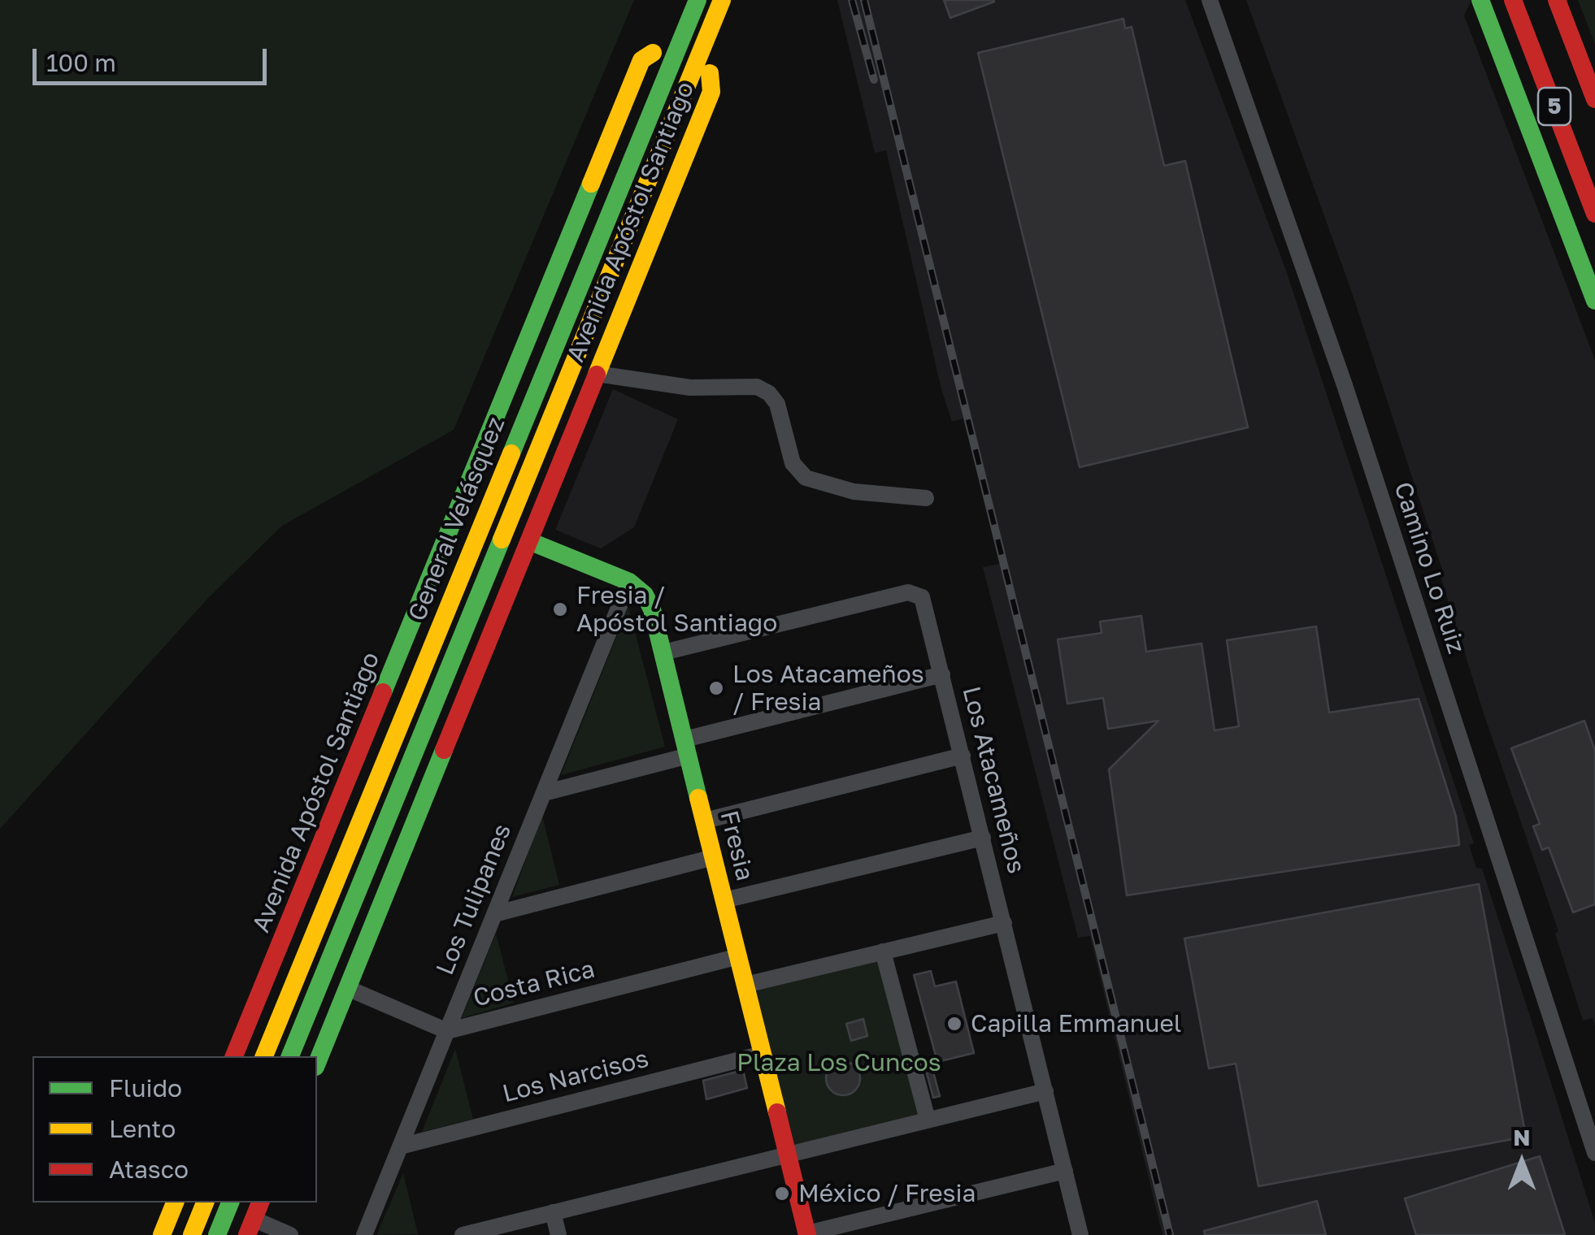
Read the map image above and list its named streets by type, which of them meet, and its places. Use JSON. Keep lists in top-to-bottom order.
{
  "streets": {
    "main road": [
      "5",
      "Avenida Apóstol Santiago",
      "General Velásquez",
      "Fresia"
    ],
    "street": [
      "Camino Lo Ruiz",
      "Los Atacameños",
      "Los Tulipanes",
      "Costa Rica",
      "Los Narcisos"
    ]
  },
  "crossings": [
    ["Avenida Apóstol Santiago", "Costa Rica"],
    ["Los Atacameños", "Fresia"],
    ["Fresia", "Los Tulipanes"],
    ["Fresia", "Costa Rica"],
    ["Fresia", "Los Narcisos"],
    ["Los Tulipanes", "Costa Rica"],
    ["Los Tulipanes", "Los Narcisos"]
  ],
  "parks": ["Plaza Los Cuncos"],
  "places": [
    "Fresia / Apóstol Santiago",
    "Los Atacameños / Fresia",
    "Capilla Emmanuel",
    "México / Fresia"
  ],
  "legend": ["Fluido", "Lento", "Atasco"],
  "scale_bar": "100 m",
  "north": "top"
}
